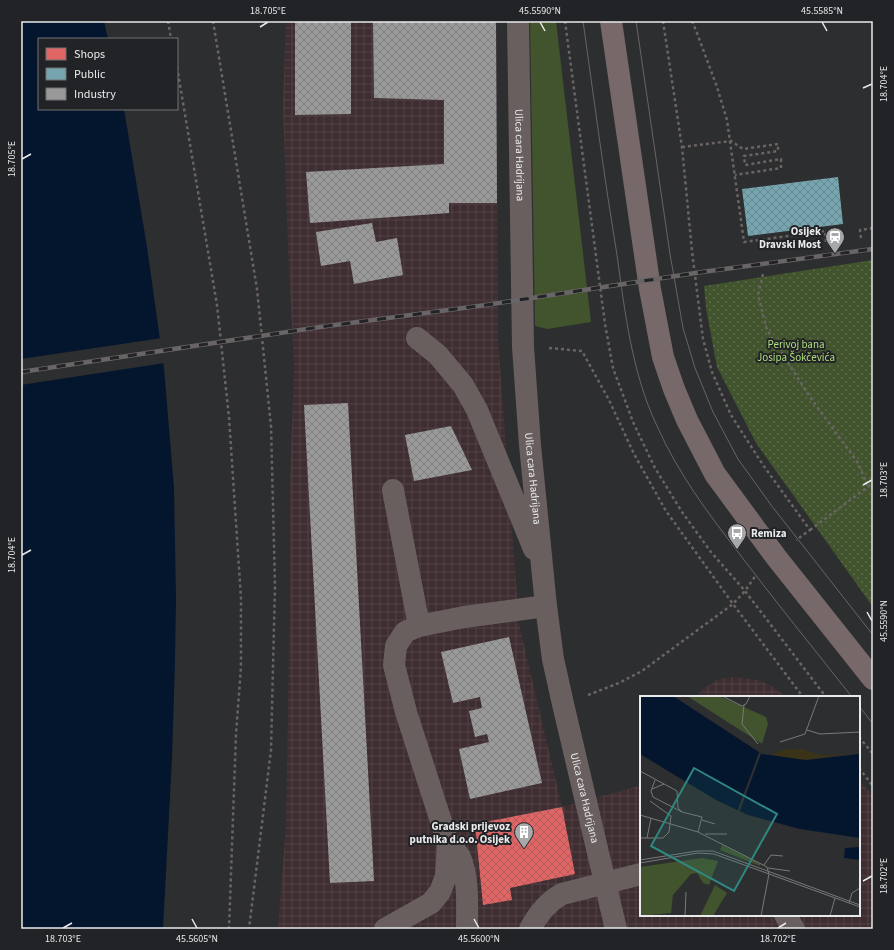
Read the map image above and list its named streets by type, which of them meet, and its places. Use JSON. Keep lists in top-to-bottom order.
{
  "streets": {
    "street": ["Ulica cara Hadrijana"]
  },
  "parks": ["Perivoj bana Josipa Šokčevića"],
  "places": {
    "station": ["Osijek Dravski Most"],
    "bus stop": ["Remiza"],
    "building": ["Gradski prijevoz putnika d.o.o. Osijek"]
  },
  "legend": ["Shops", "Public", "Industry"],
  "coordinates": [
    "18.705°E",
    "45.5590°N",
    "45.5585°N",
    "18.704°E",
    "18.703°E",
    "18.702°E",
    "45.5605°N",
    "45.5600°N"
  ]
}
